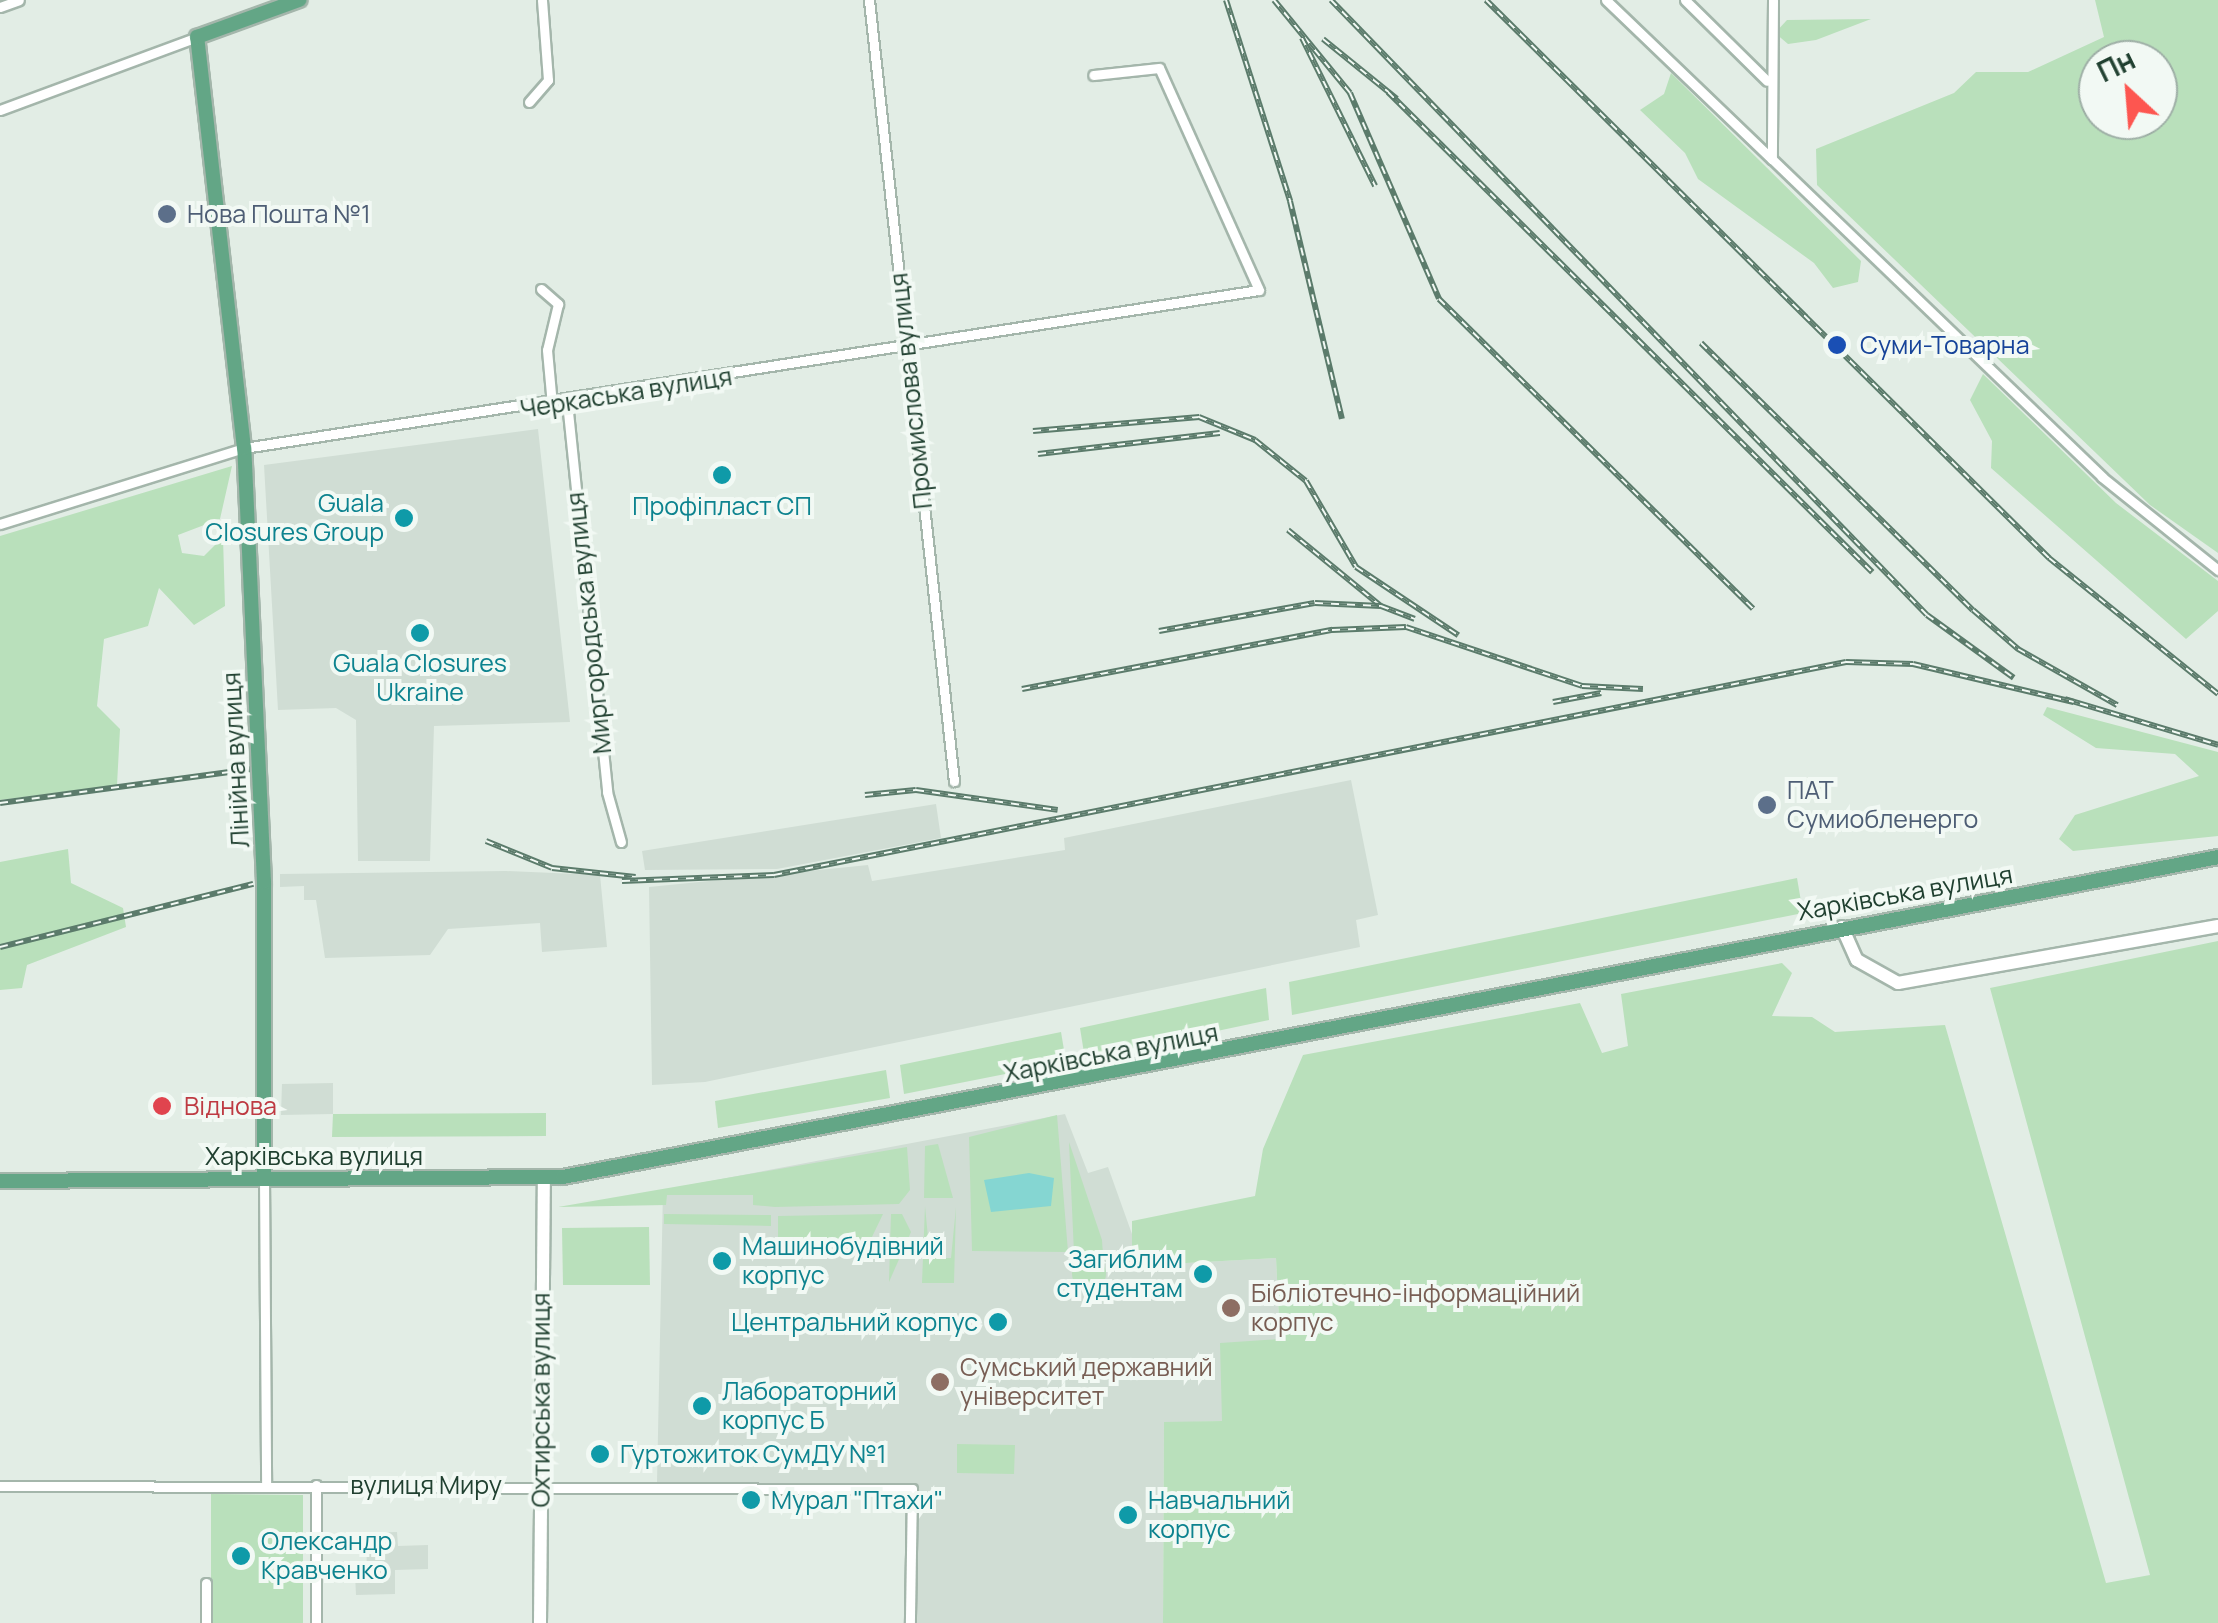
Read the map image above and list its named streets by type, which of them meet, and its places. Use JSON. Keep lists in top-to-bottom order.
{
  "streets": {
    "main road": ["Лінійна вулиця", "Харківська вулиця", "Охтирська вулиця"],
    "street": [
      "Промислова вулиця",
      "Черкаська вулиця",
      "Миргородська вулиця",
      "вулиця Миру"
    ]
  },
  "crossings": [
    ["Промислова вулиця", "Черкаська вулиця"],
    ["Черкаська вулиця", "Миргородська вулиця"],
    ["Черкаська вулиця", "Лінійна вулиця"],
    ["Лінійна вулиця", "Харківська вулиця"],
    ["Лінійна вулиця", "вулиця Миру"],
    ["Харківська вулиця", "Охтирська вулиця"],
    ["Охтирська вулиця", "вулиця Миру"]
  ],
  "places": [
    "Нова Пошта №1",
    "Суми-Товарна",
    "Профіпласт СП",
    "Guala Closures Group",
    "Guala Closures Ukraine",
    "ПАТ Сумиобленерго",
    "Віднова",
    "Машинобудівний корпус",
    "Загиблим студентам",
    "Бібліотечно-інформаційний корпус",
    "Центральний корпус",
    "Сумський державний університет",
    "Лабораторний корпус Б",
    "Гуртожиток СумДУ №1",
    "Мурал \"Птахи\"",
    "Навчальний корпус",
    "Олександр Кравченко"
  ],
  "north": "top left"
}
